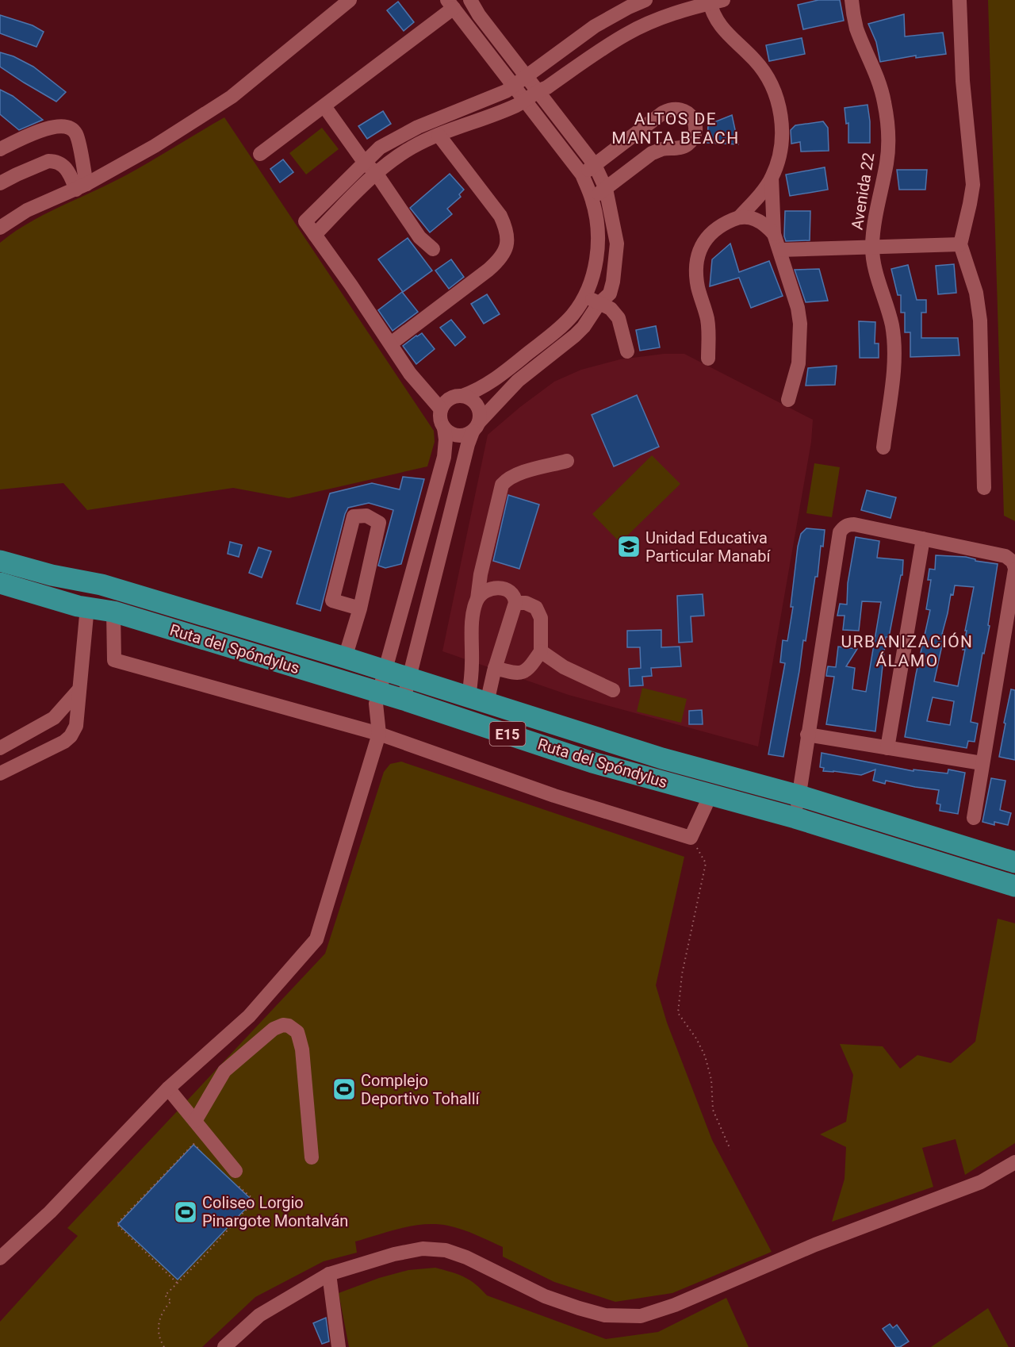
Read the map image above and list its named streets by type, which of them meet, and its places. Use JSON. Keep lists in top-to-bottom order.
{
  "streets": {
    "highway": ["Ruta del Spóndylus", "E15"],
    "street": ["Avenida 22"]
  },
  "districts": ["ALTOS DE MANTA BEACH", "URBANIZACIÓN ÁLAMO"],
  "places": {
    "school or university": ["Unidad Educativa Particular Manabí"],
    "sports": ["Complejo Deportivo Tohallí", "Coliseo Lorgio Pinargote Montalván"]
  }
}
